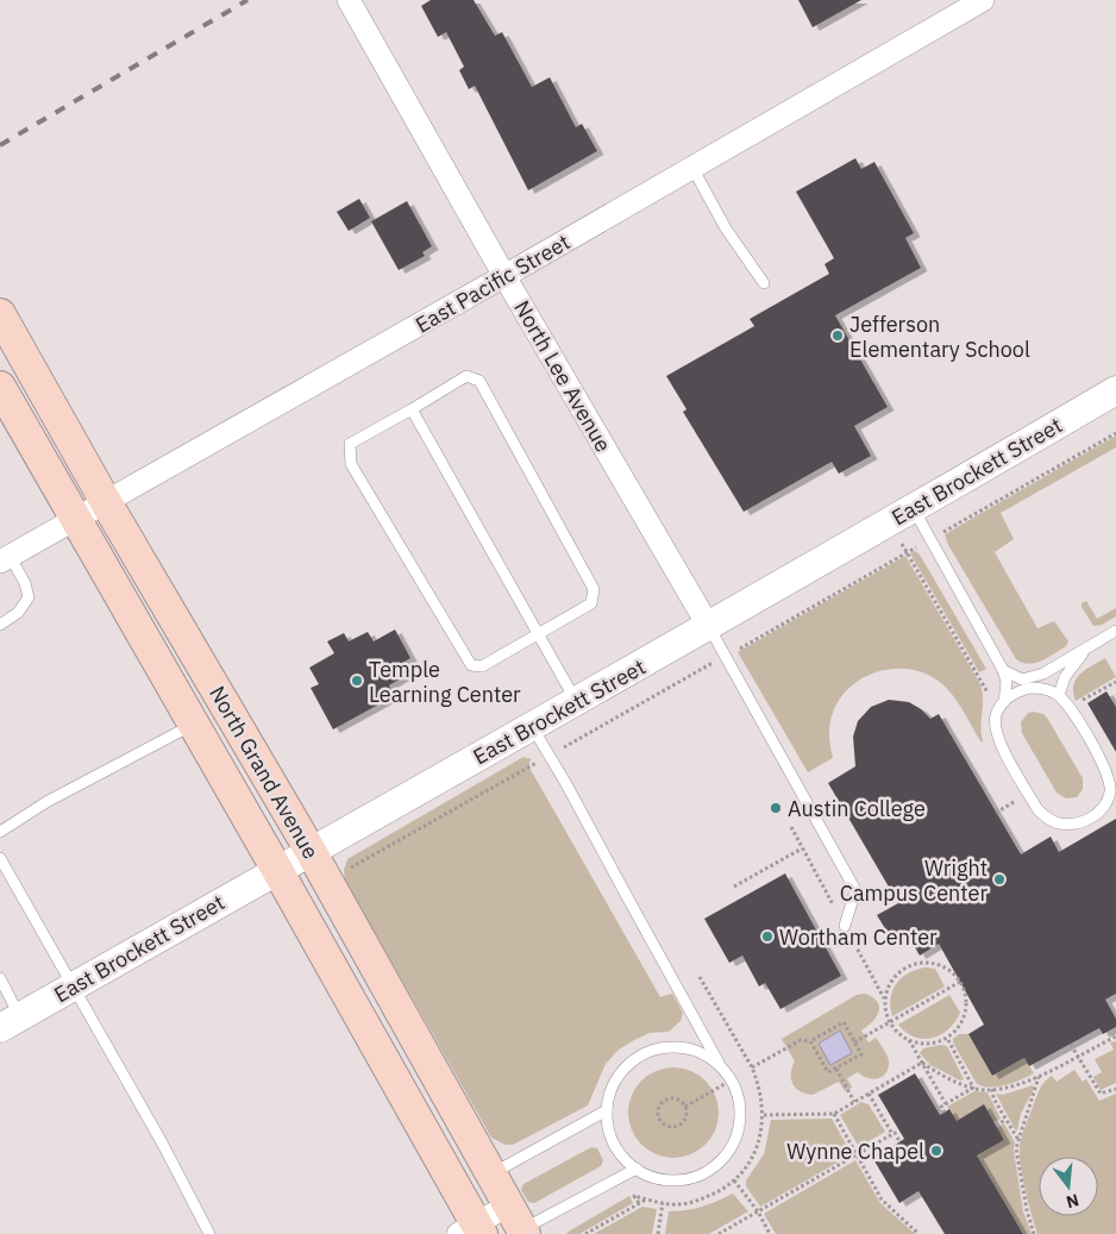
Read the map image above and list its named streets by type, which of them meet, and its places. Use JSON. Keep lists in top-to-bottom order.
{
  "streets": {
    "main road": ["North Grand Avenue"],
    "street": ["East Pacific Street", "North Lee Avenue", "East Brockett Street"]
  },
  "crossings": [
    ["East Pacific Street", "North Lee Avenue"],
    ["East Pacific Street", "North Grand Avenue"],
    ["North Lee Avenue", "East Brockett Street"],
    ["East Brockett Street", "North Grand Avenue"]
  ],
  "places": [
    "Jefferson Elementary School",
    "Temple Learning Center",
    "Austin College",
    "Wright Campus Center",
    "Wortham Center",
    "Wynne Chapel"
  ],
  "north": "bottom"
}
